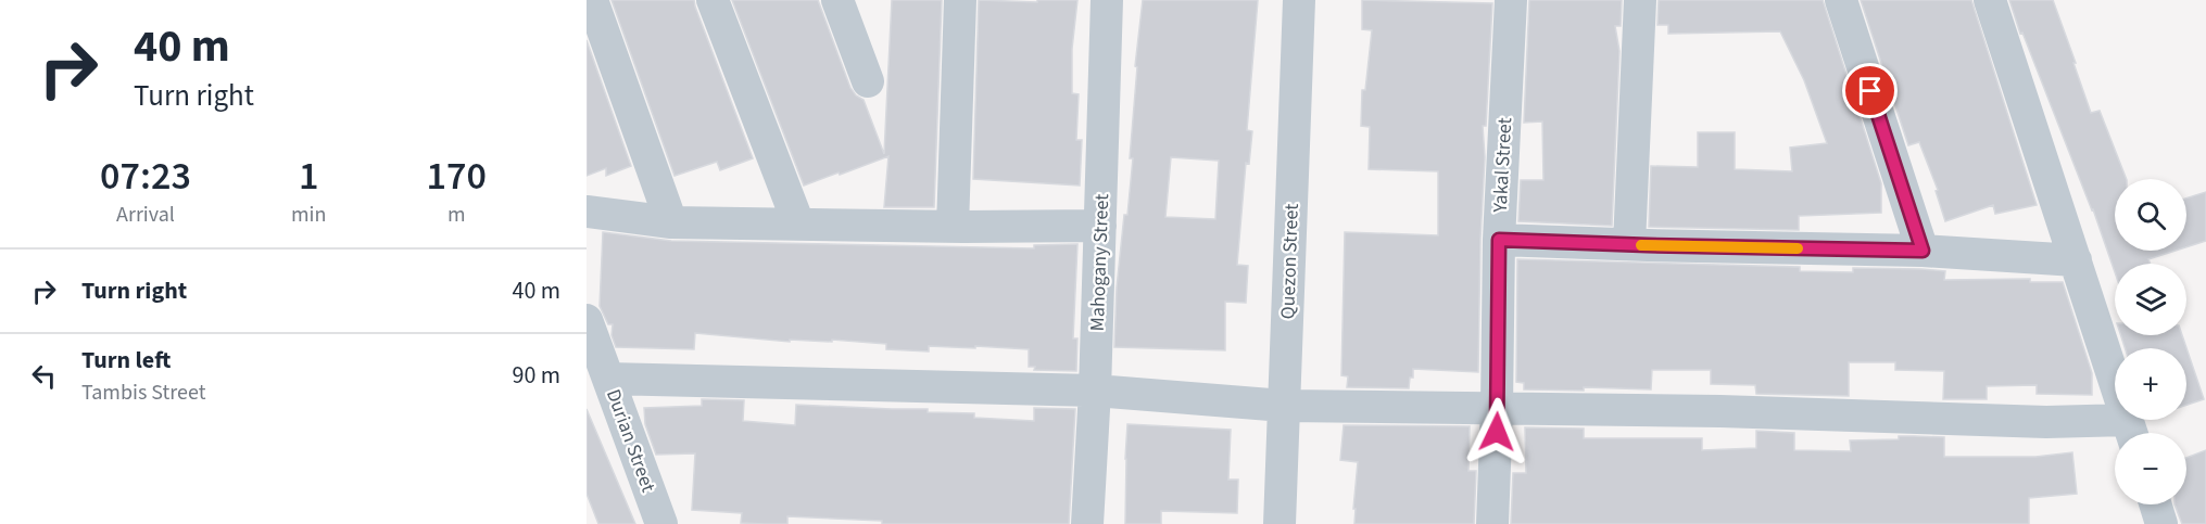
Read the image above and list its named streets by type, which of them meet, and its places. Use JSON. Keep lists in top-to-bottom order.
{
  "streets": {
    "street": [
      "Yakal Street",
      "Quezon Street",
      "Mahogany Street",
      "Durian Street"
    ]
  },
  "page": {
    "turn": ["40 m", "Turn right"],
    "eta": [
      "07:23",
      "Arrival",
      "1",
      "min",
      "170",
      "m"
    ],
    "map_buttons": ["+", "−"],
    "list": [
      {
        "name": "Turn right",
        "value": "40 m"
      },
      {
        "name": "Turn left",
        "note": "Tambis Street",
        "value": "90 m"
      }
    ]
  }
}
